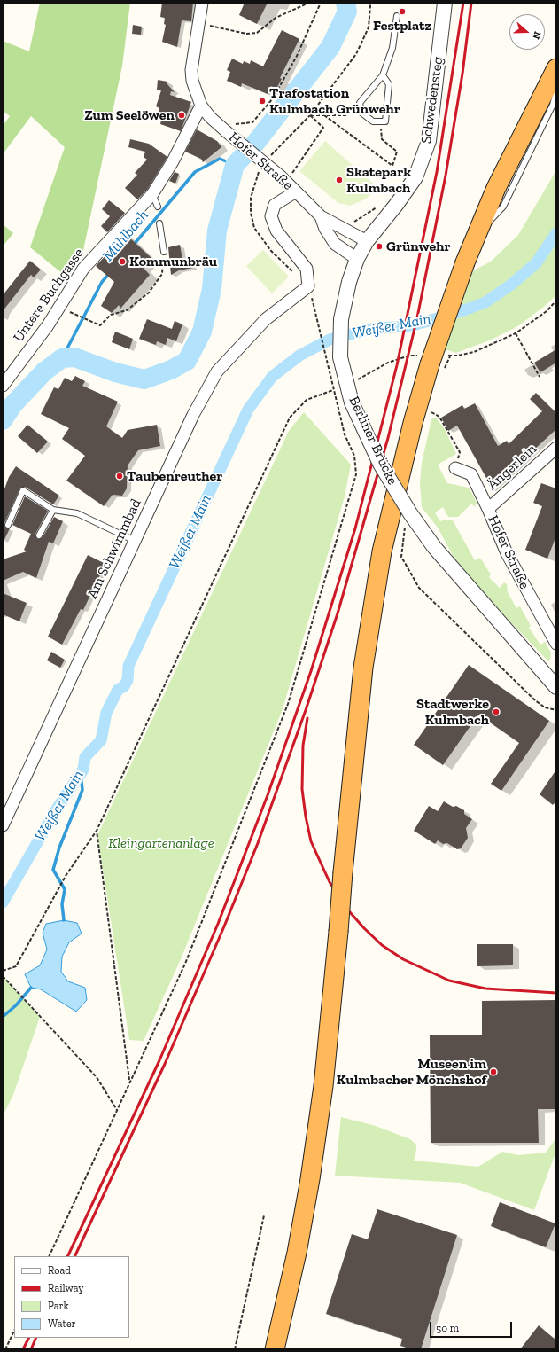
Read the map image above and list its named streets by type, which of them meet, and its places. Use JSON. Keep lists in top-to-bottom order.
{
  "streets": {
    "street": [
      "Schwedensteg",
      "Hofer Straße",
      "Untere Buchgasse",
      "Berliner Brücke",
      "Ängerlein",
      "Am Schwimmbad"
    ]
  },
  "crossings": [
    ["Schwedensteg", "Hofer Straße"],
    ["Schwedensteg", "Berliner Brücke"],
    ["Hofer Straße", "Ängerlein"],
    ["Hofer Straße", "Am Schwimmbad"]
  ],
  "water": ["Mühlbach", "Weißer Main"],
  "parks": ["Kleingartenanlage"],
  "places": [
    "Festplatz",
    "Trafostation Kulmbach Grünwehr",
    "Zum Seelöwen",
    "Skatepark Kulmbach",
    "Grünwehr",
    "Kommunbräu",
    "Taubenreuther",
    "Stadtwerke Kulmbach",
    "Museen im Kulmbacher Mönchshof"
  ],
  "legend": [
    "Road",
    "Railway",
    "Park",
    "Water"
  ],
  "scale_bar": "50 m",
  "north": "right"
}
